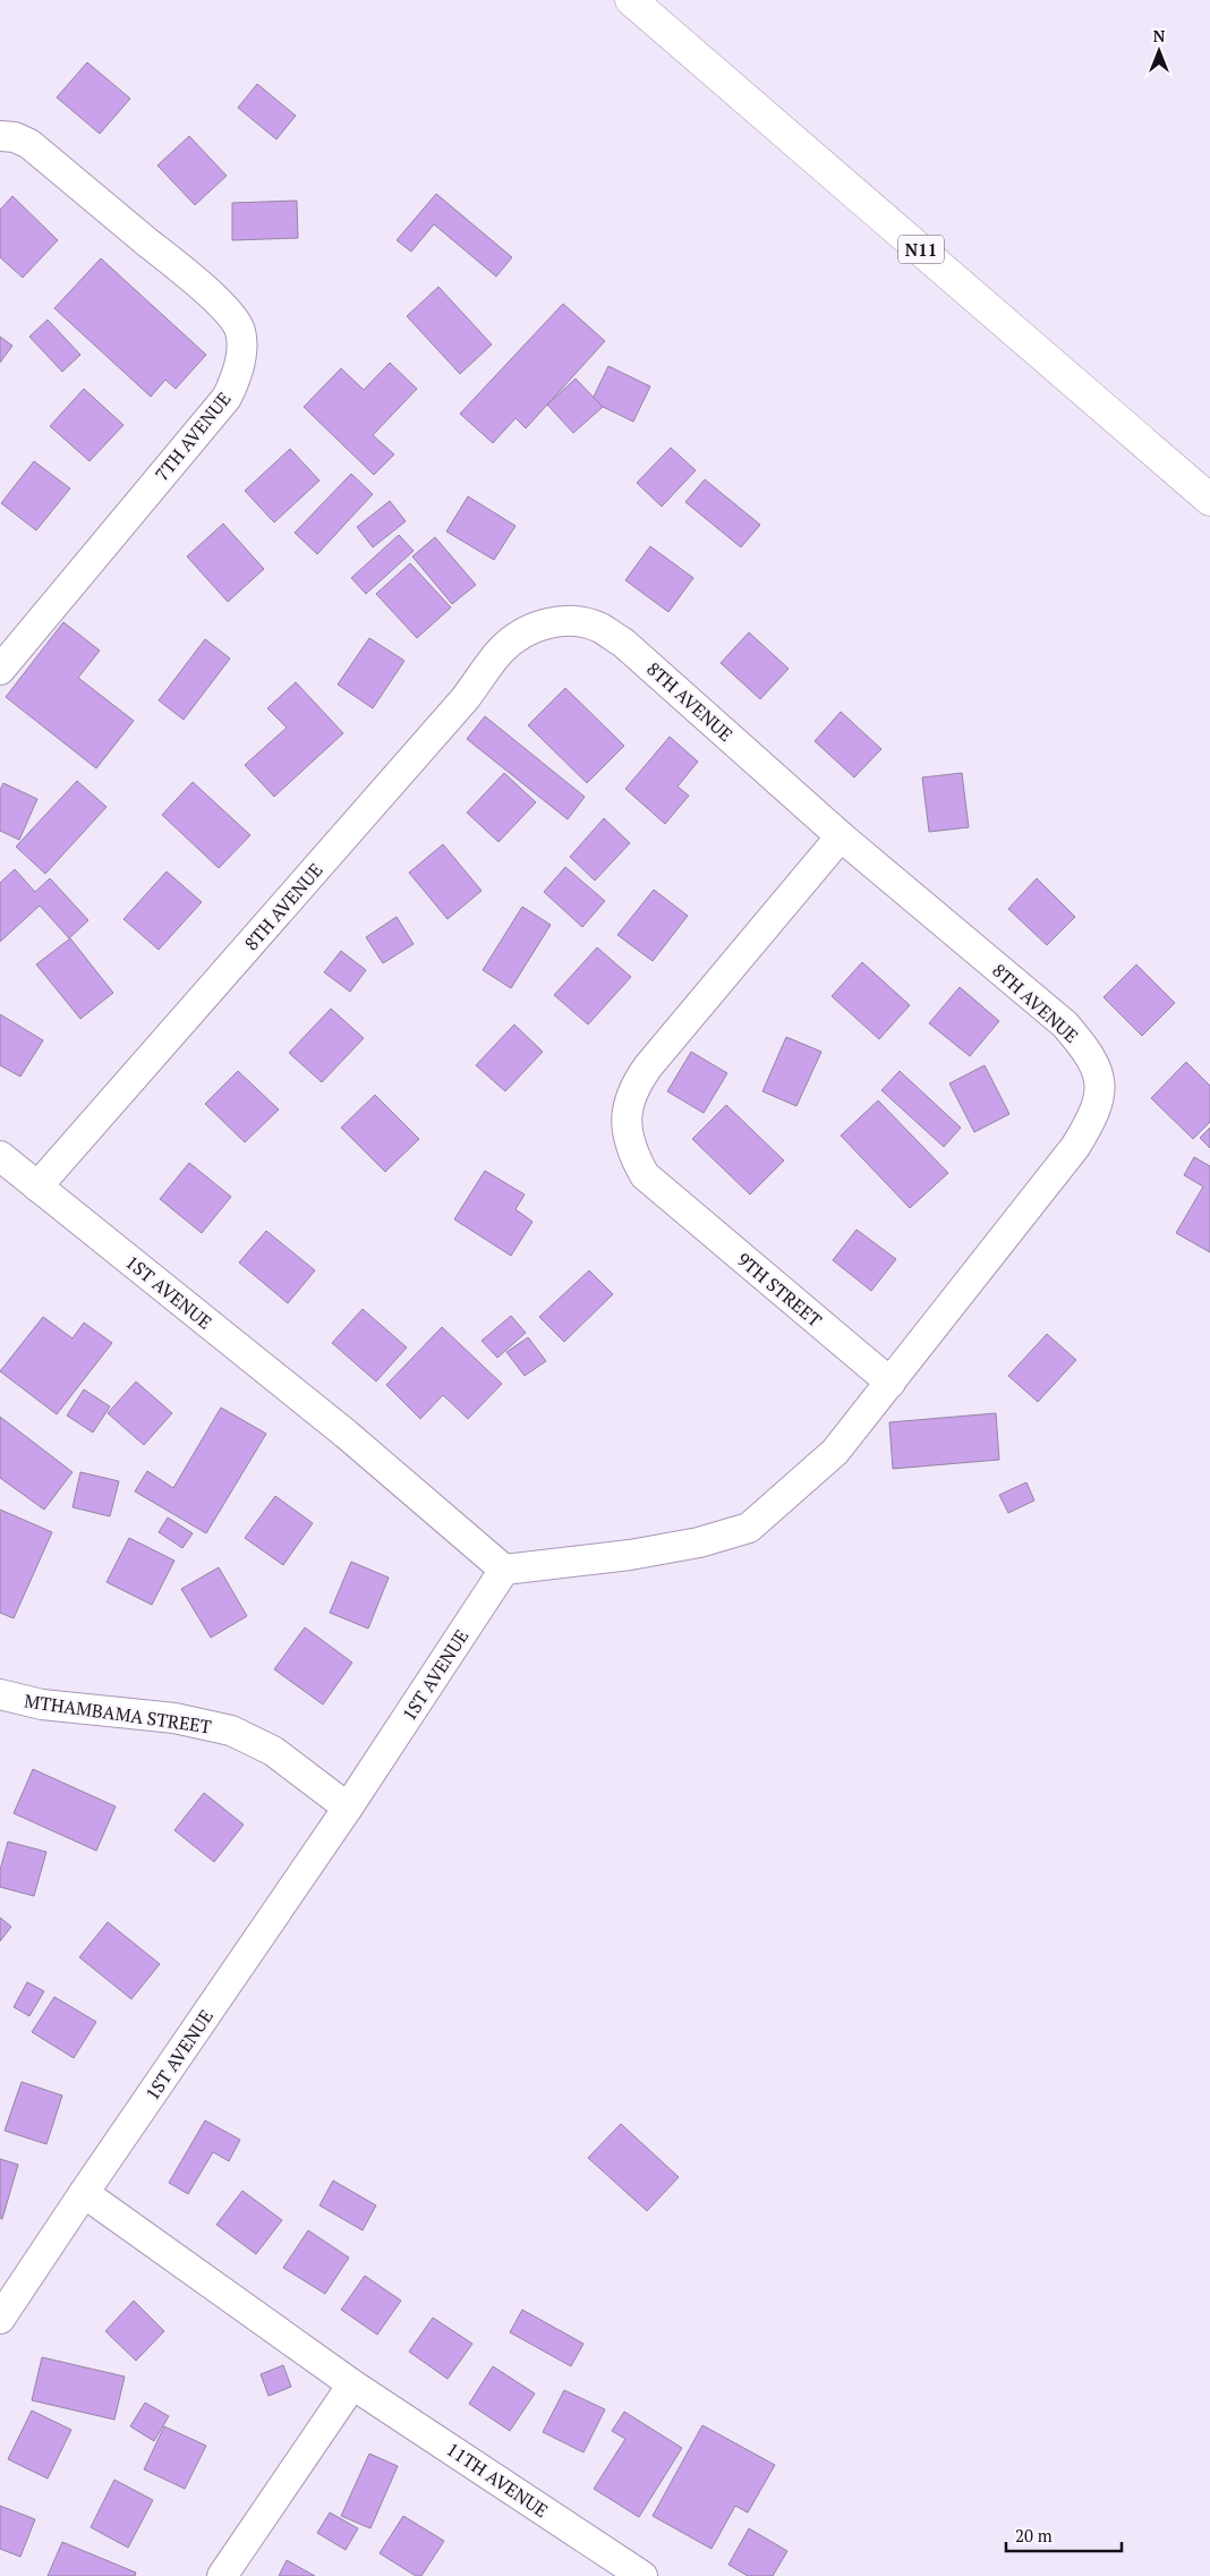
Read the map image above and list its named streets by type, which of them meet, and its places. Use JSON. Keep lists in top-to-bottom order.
{
  "streets": {
    "highway": ["N11"],
    "street": [
      "7TH AVENUE",
      "8TH AVENUE",
      "9TH STREET",
      "1ST AVENUE",
      "MTHAMBAMA STREET",
      "11TH AVENUE"
    ]
  },
  "crossings": [
    ["8TH AVENUE", "9TH STREET"],
    ["8TH AVENUE", "1ST AVENUE"],
    ["1ST AVENUE", "MTHAMBAMA STREET"],
    ["1ST AVENUE", "11TH AVENUE"]
  ],
  "scale_bar": "20 m",
  "north": "top"
}
